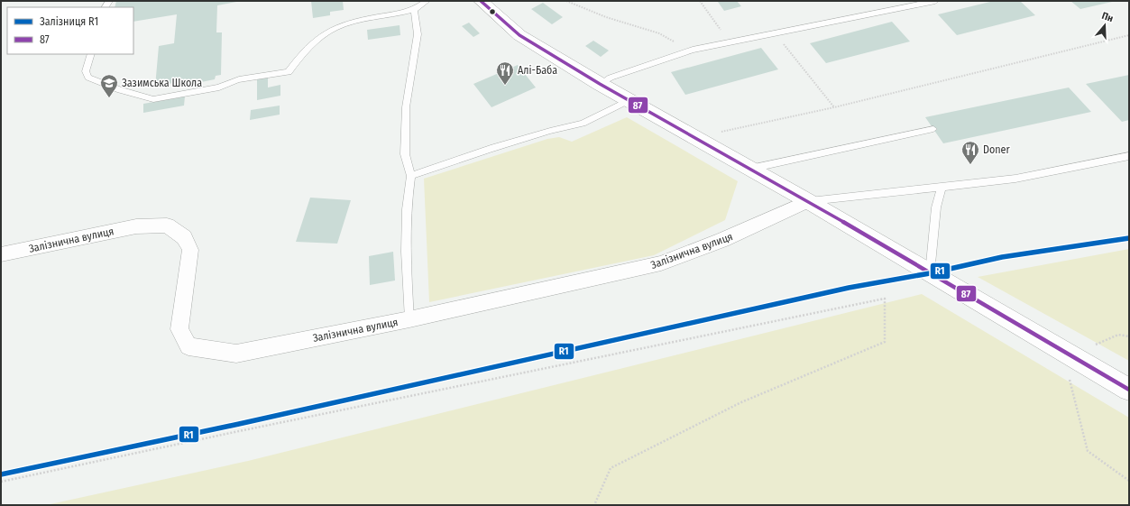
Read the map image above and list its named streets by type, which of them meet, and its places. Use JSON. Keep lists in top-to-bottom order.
{
  "streets": {
    "street": ["Залізнична вулиця"]
  },
  "places": {
    "restaurant": ["Алі-Баба", "Doner"],
    "school or university": ["Зазимська Школа"]
  },
  "lines": ["transit line 87", "rail line R1"],
  "legend": ["Залізниця R1", "87"],
  "north": "top"
}
